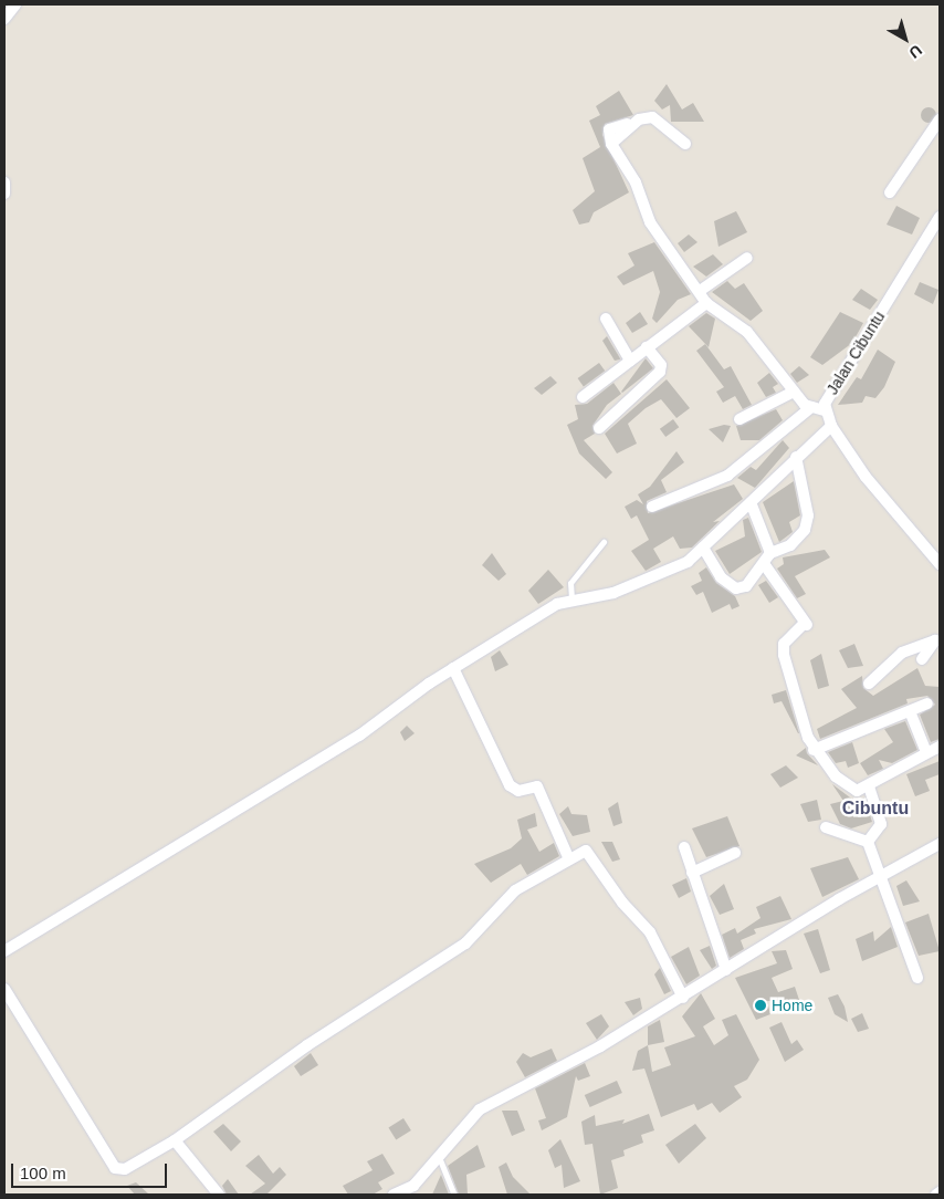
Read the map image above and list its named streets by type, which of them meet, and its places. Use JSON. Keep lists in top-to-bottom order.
{
  "streets": {
    "street": ["Jalan Cibuntu"]
  },
  "districts": ["Cibuntu"],
  "places": ["Home"],
  "scale_bar": "100 m",
  "north": "bottom right"
}
